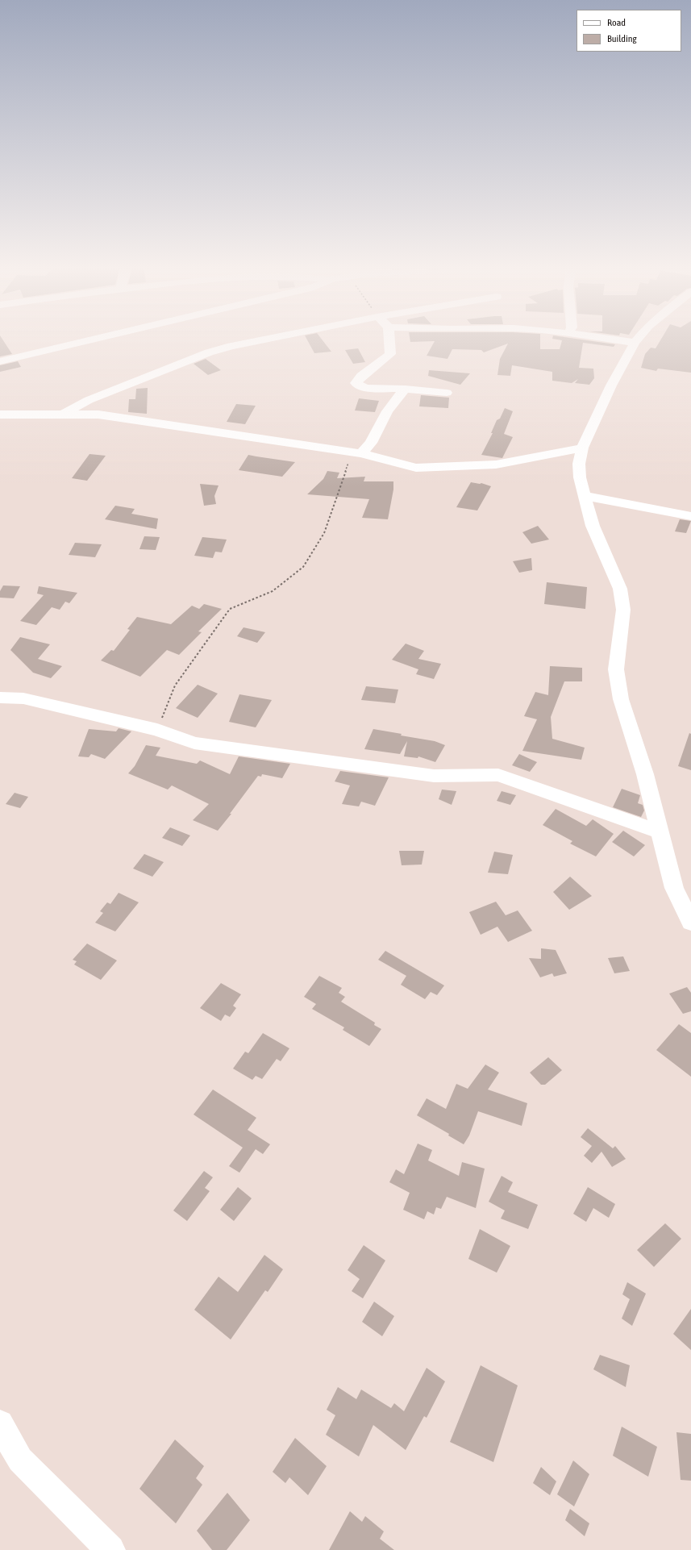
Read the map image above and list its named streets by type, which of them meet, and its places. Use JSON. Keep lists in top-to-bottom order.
{
  "legend": ["Road", "Building"]
}
